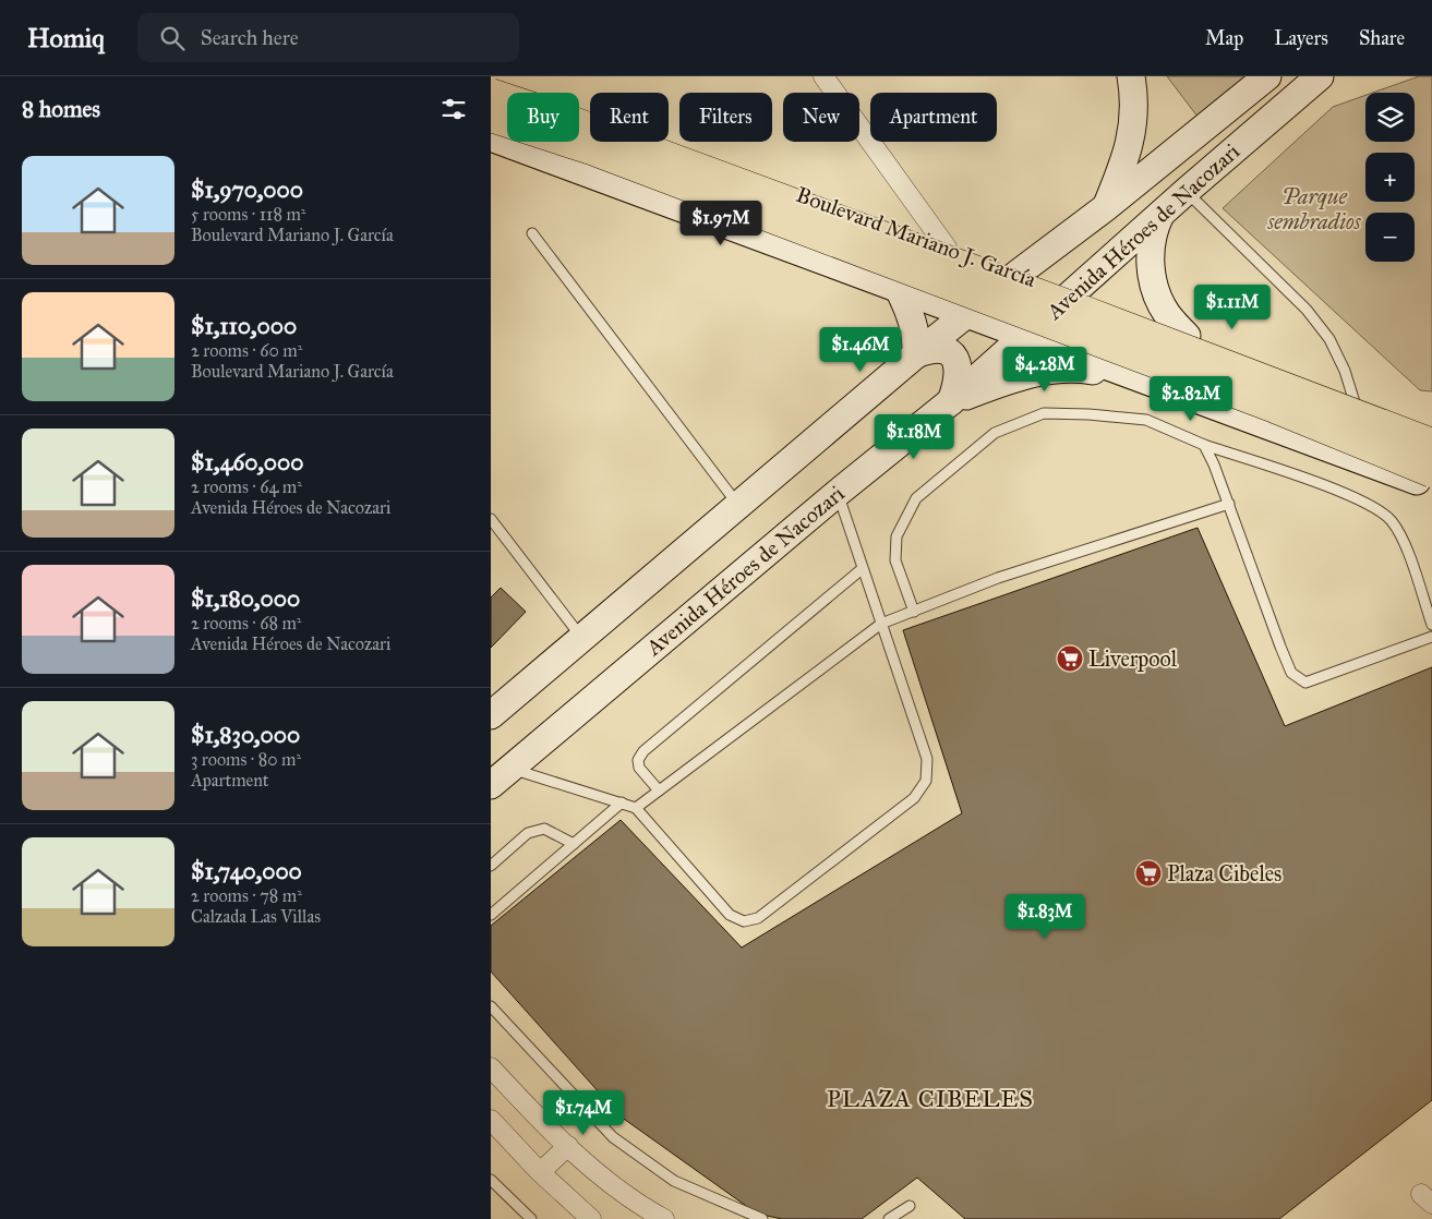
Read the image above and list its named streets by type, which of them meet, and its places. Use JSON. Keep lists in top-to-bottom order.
{
  "streets": {
    "main road": ["Avenida Héroes de Nacozari", "Boulevard Mariano J. García"]
  },
  "crossings": [
    ["Avenida Héroes de Nacozari", "Boulevard Mariano J. García"]
  ],
  "districts": ["PLAZA CIBELES"],
  "parks": ["Parque sembradios"],
  "places": {
    "supermarket": ["Liverpool", "Plaza Cibeles"]
  },
  "page": {
    "header": "Homiq",
    "search": "Search here",
    "nav": ["Map", "Layers", "Share"],
    "heading": "8 homes",
    "map_buttons": ["+", "−"],
    "chip": [
      "Buy",
      "Rent",
      "Filters",
      "New",
      "Apartment"
    ],
    "list": [
      {
        "name": "$1,970,000",
        "note": "5 rooms · 118 m² · Boulevard Mariano J. García"
      },
      {
        "name": "$1,110,000",
        "note": "2 rooms · 60 m² · Boulevard Mariano J. García"
      },
      {
        "name": "$1,460,000",
        "note": "2 rooms · 64 m² · Avenida Héroes de Nacozari"
      },
      {
        "name": "$1,180,000",
        "note": "2 rooms · 68 m² · Avenida Héroes de Nacozari"
      },
      {
        "name": "$1,830,000",
        "note": "3 rooms · 80 m² · Apartment"
      },
      {
        "name": "$1,740,000",
        "note": "2 rooms · 78 m² · Calzada Las Villas"
      }
    ],
    "price": [
      "$1.97M",
      "$1.11M",
      "$1.46M",
      "$4.28M",
      "$2.82M",
      "$1.18M",
      "$1.83M",
      "$1.74M"
    ]
  }
}
